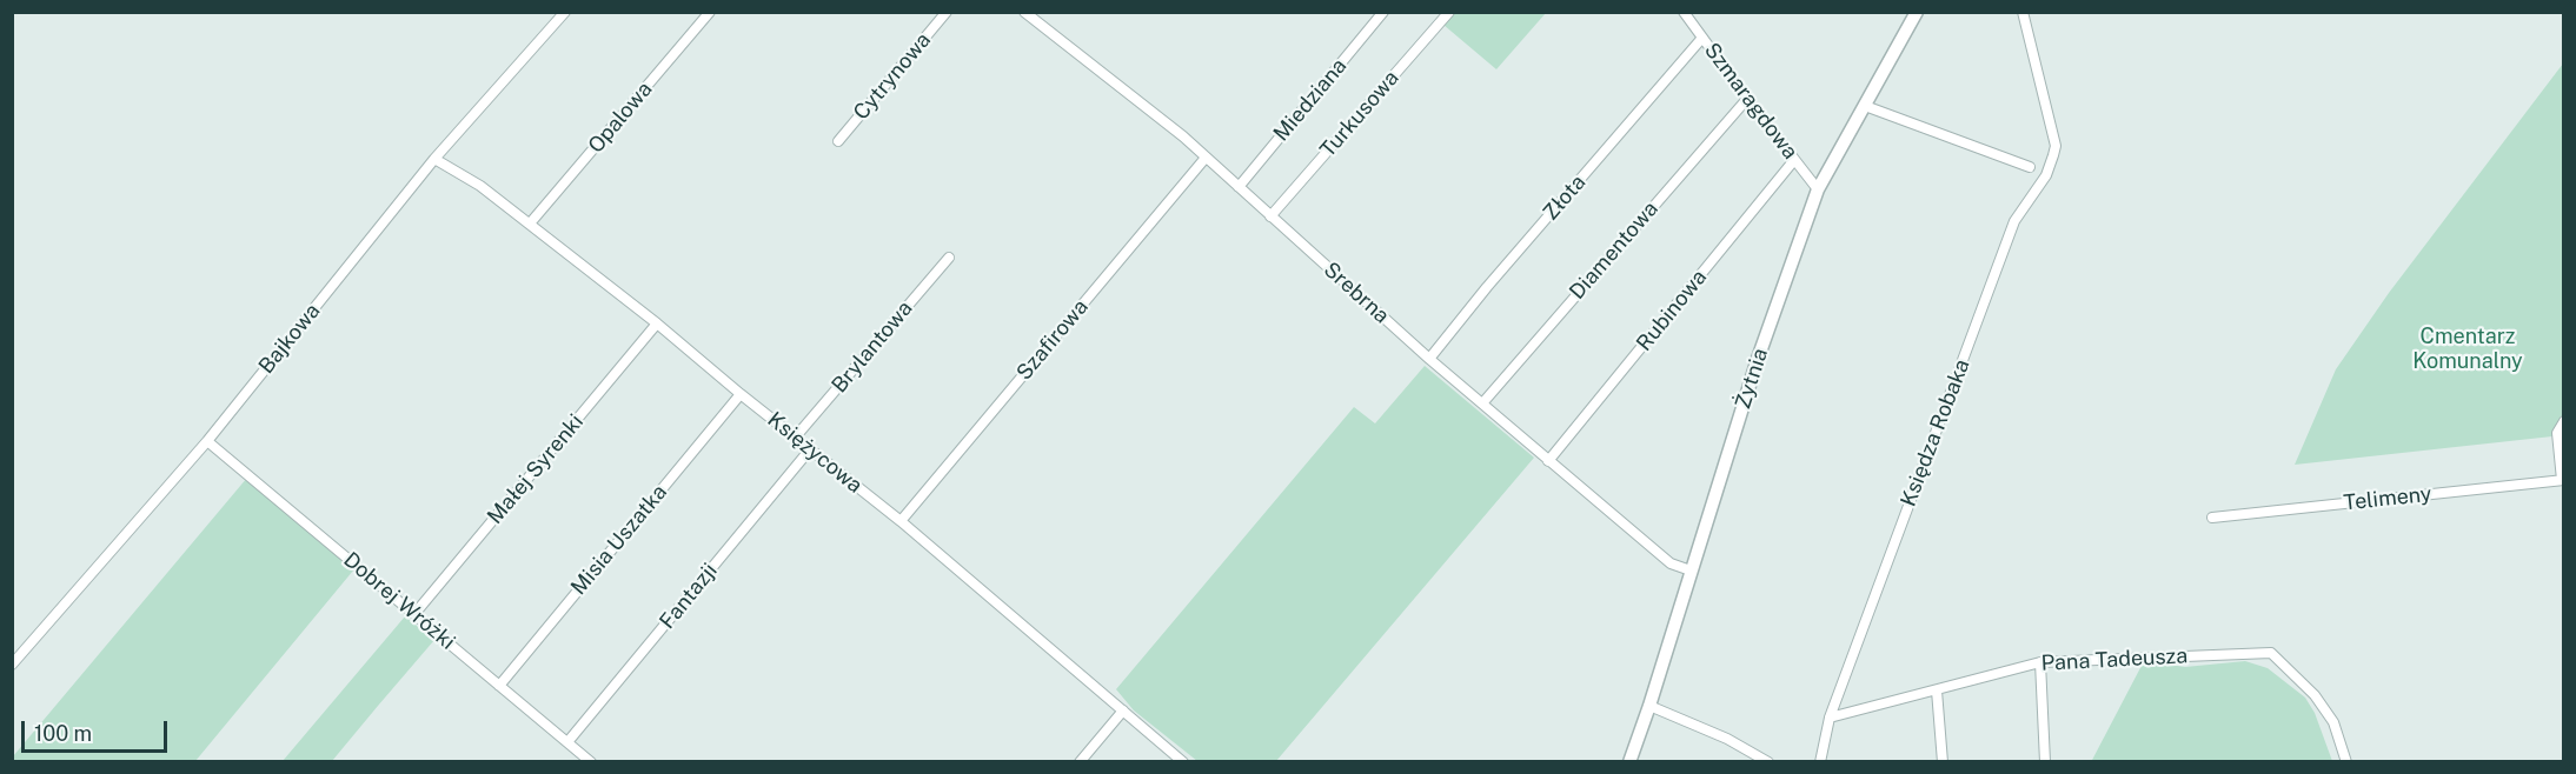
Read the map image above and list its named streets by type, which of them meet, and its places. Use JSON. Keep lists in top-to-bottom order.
{
  "streets": {
    "street": [
      "Cytrynowa",
      "Miedziana",
      "Szmaragdowa",
      "Turkusowa",
      "Opalowa",
      "Złota",
      "Diamentowa",
      "Srebrna",
      "Rubinowa",
      "Bajkowa",
      "Szafirowa",
      "Brylantowa",
      "Żytnia",
      "Księdza Robaka",
      "Księżycowa",
      "Małej Syrenki",
      "Telimeny",
      "Misia Uszatka",
      "Fantazji",
      "Dobrej Wróżki",
      "Pana Tadeusza"
    ]
  },
  "crossings": [
    ["Miedziana", "Srebrna"],
    ["Szmaragdowa", "Złota"],
    ["Szmaragdowa", "Diamentowa"],
    ["Szmaragdowa", "Rubinowa"],
    ["Szmaragdowa", "Żytnia"],
    ["Turkusowa", "Srebrna"],
    ["Opalowa", "Księżycowa"],
    ["Złota", "Srebrna"],
    ["Diamentowa", "Srebrna"],
    ["Srebrna", "Rubinowa"],
    ["Srebrna", "Szafirowa"],
    ["Srebrna", "Żytnia"],
    ["Bajkowa", "Księżycowa"],
    ["Bajkowa", "Dobrej Wróżki"],
    ["Szafirowa", "Księżycowa"],
    ["Brylantowa", "Księżycowa"],
    ["Księdza Robaka", "Pana Tadeusza"],
    ["Księżycowa", "Małej Syrenki"],
    ["Księżycowa", "Misia Uszatka"],
    ["Księżycowa", "Fantazji"],
    ["Małej Syrenki", "Dobrej Wróżki"],
    ["Misia Uszatka", "Dobrej Wróżki"],
    ["Fantazji", "Dobrej Wróżki"]
  ],
  "parks": ["Cmentarz Komunalny"],
  "scale_bar": "100 m"
}
